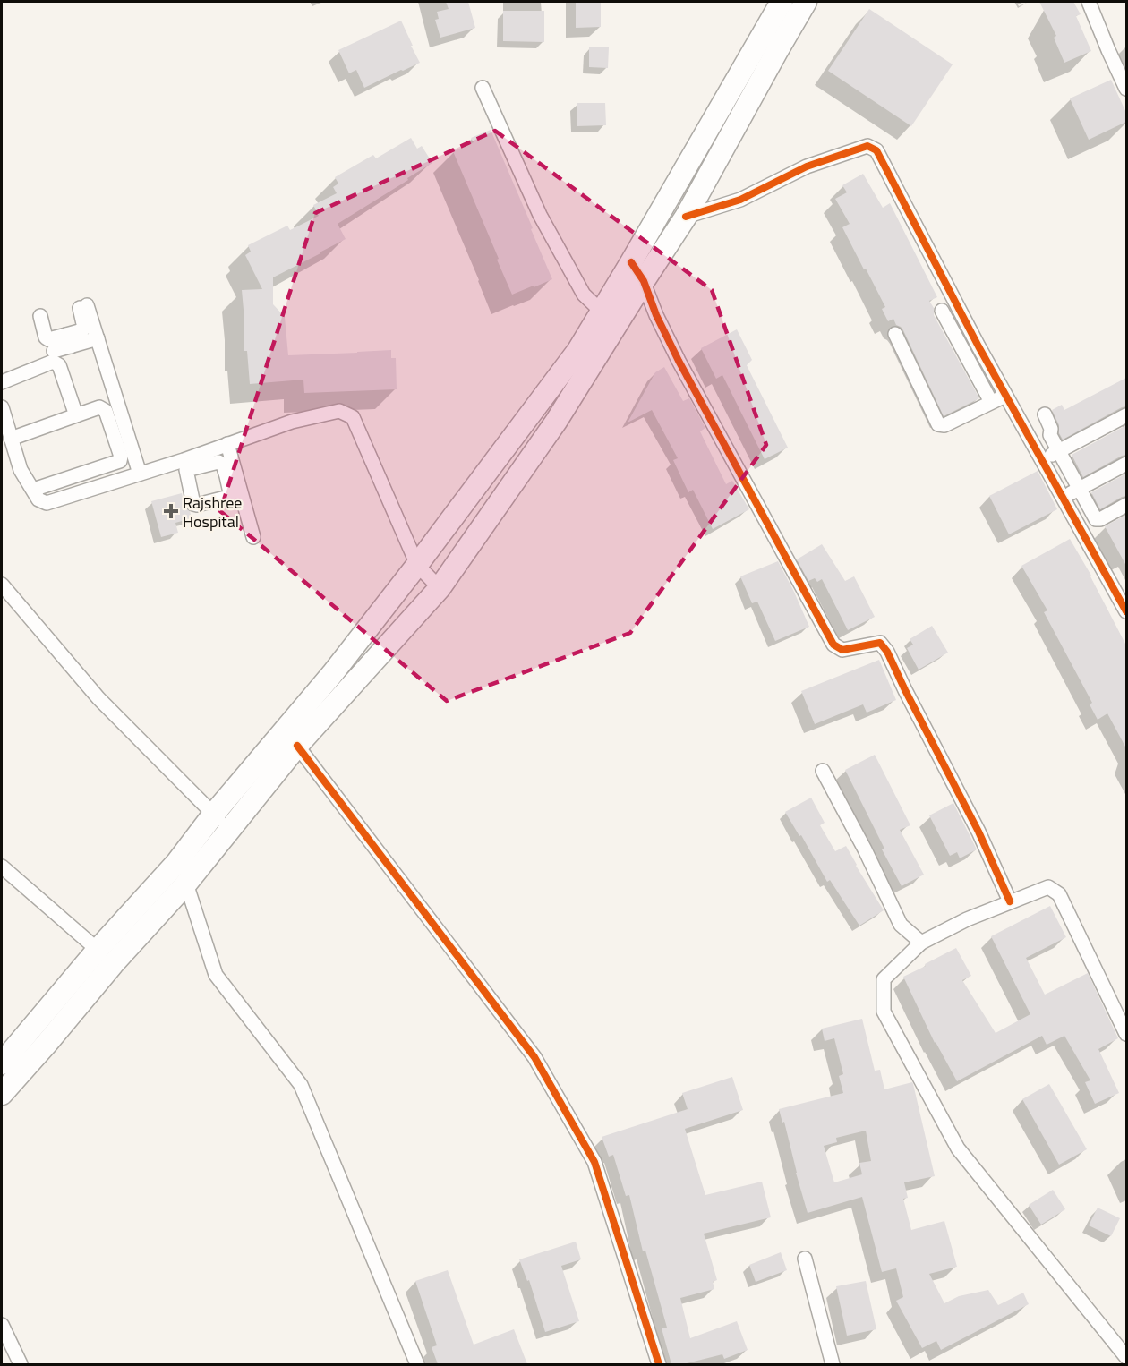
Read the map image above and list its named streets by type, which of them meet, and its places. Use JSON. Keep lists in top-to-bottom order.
{
  "places": {
    "health": ["Rajshree Hospital"]
  }
}
